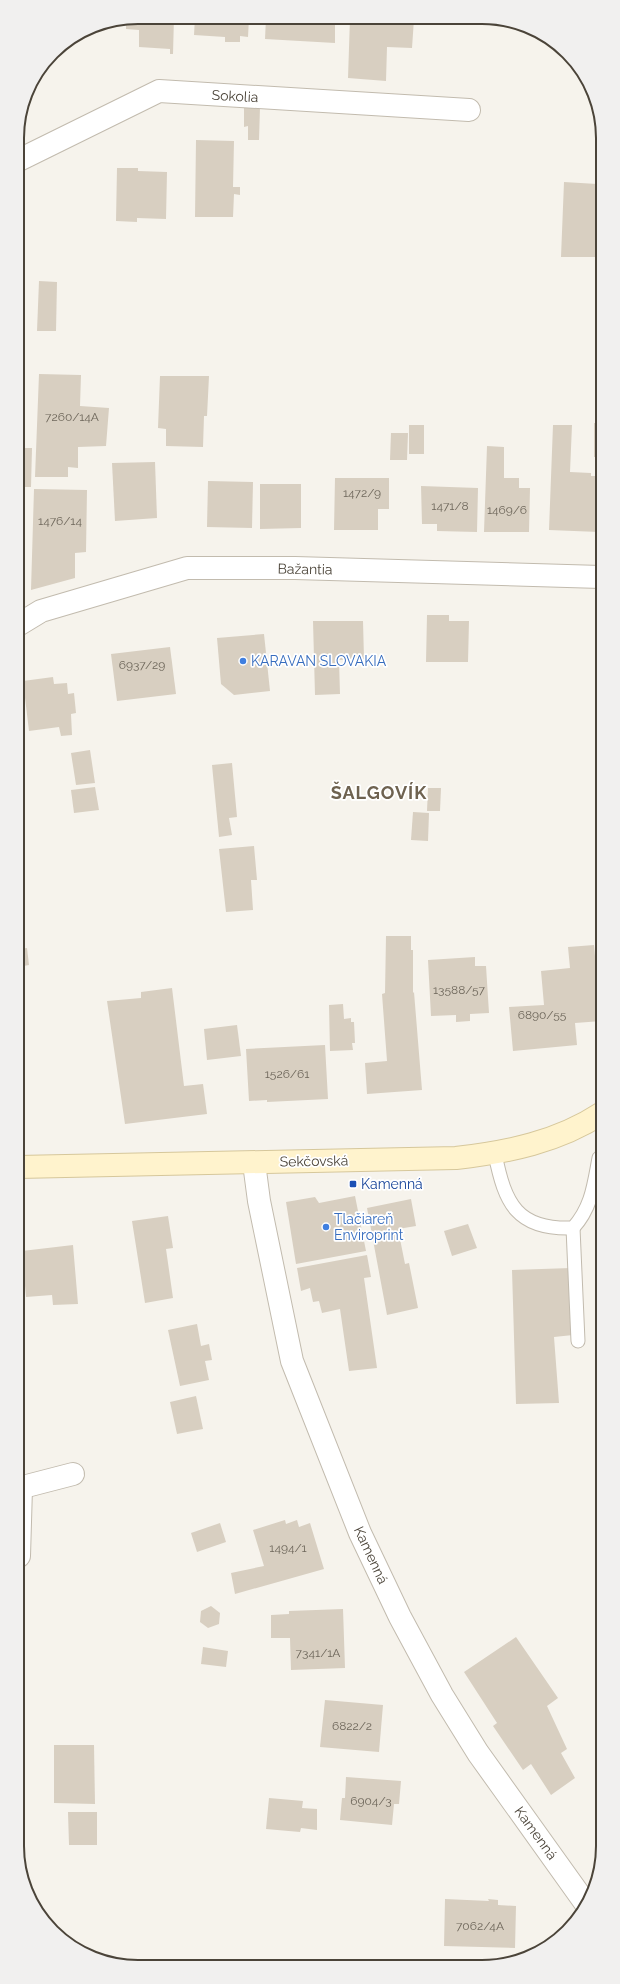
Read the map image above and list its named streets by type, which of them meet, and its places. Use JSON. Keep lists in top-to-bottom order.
{
  "streets": {
    "street": [
      "Sokolia",
      "Bažantia",
      "Sekčovská",
      "Kamenná"
    ]
  },
  "crossings": [
    ["Sekčovská", "Kamenná"]
  ],
  "districts": ["ŠALGOVÍK"],
  "places": {
    "other": ["KARAVAN SLOVAKIA", "Tlačiareň Enviroprint"],
    "transit": ["Kamenná"]
  },
  "house_numbers": [
    "7260/14A",
    "1472/9",
    "1471/8",
    "1469/6",
    "1476/14",
    "6937/29",
    "13588/57",
    "6890/55",
    "1526/61",
    "1494/1",
    "7341/1A",
    "6822/2",
    "6904/3",
    "7062/4A"
  ]
}
